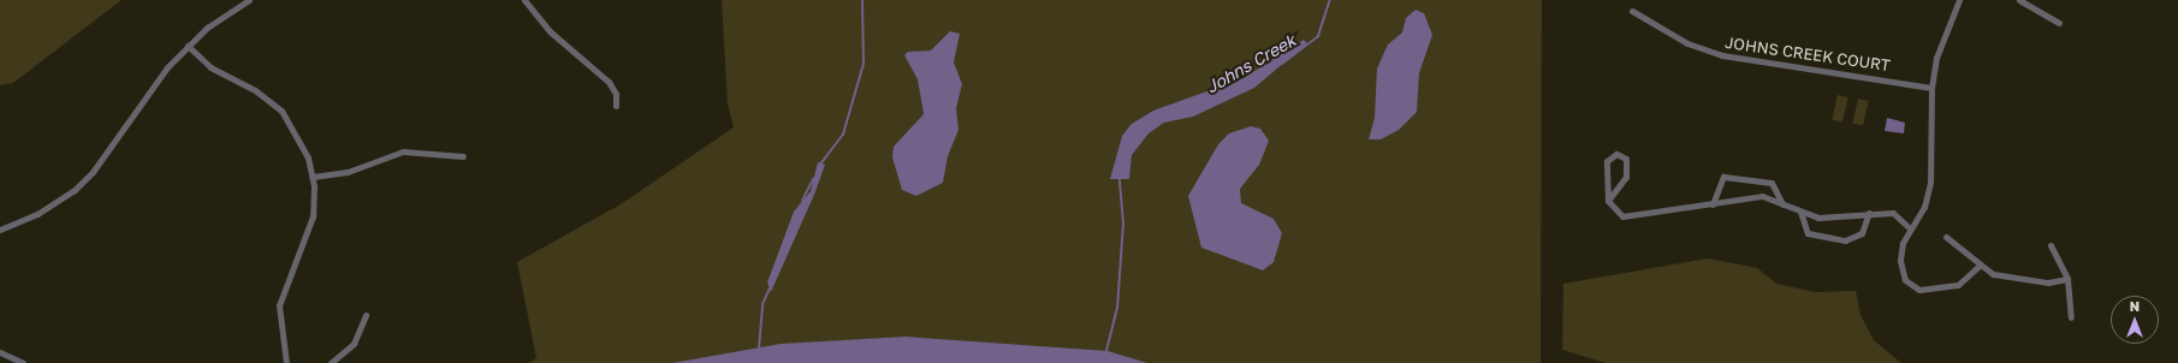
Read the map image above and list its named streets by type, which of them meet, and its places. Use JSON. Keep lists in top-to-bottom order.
{
  "streets": {
    "street": ["JOHNS CREEK COURT"]
  },
  "water": ["Johns Creek"],
  "north": "top"
}
